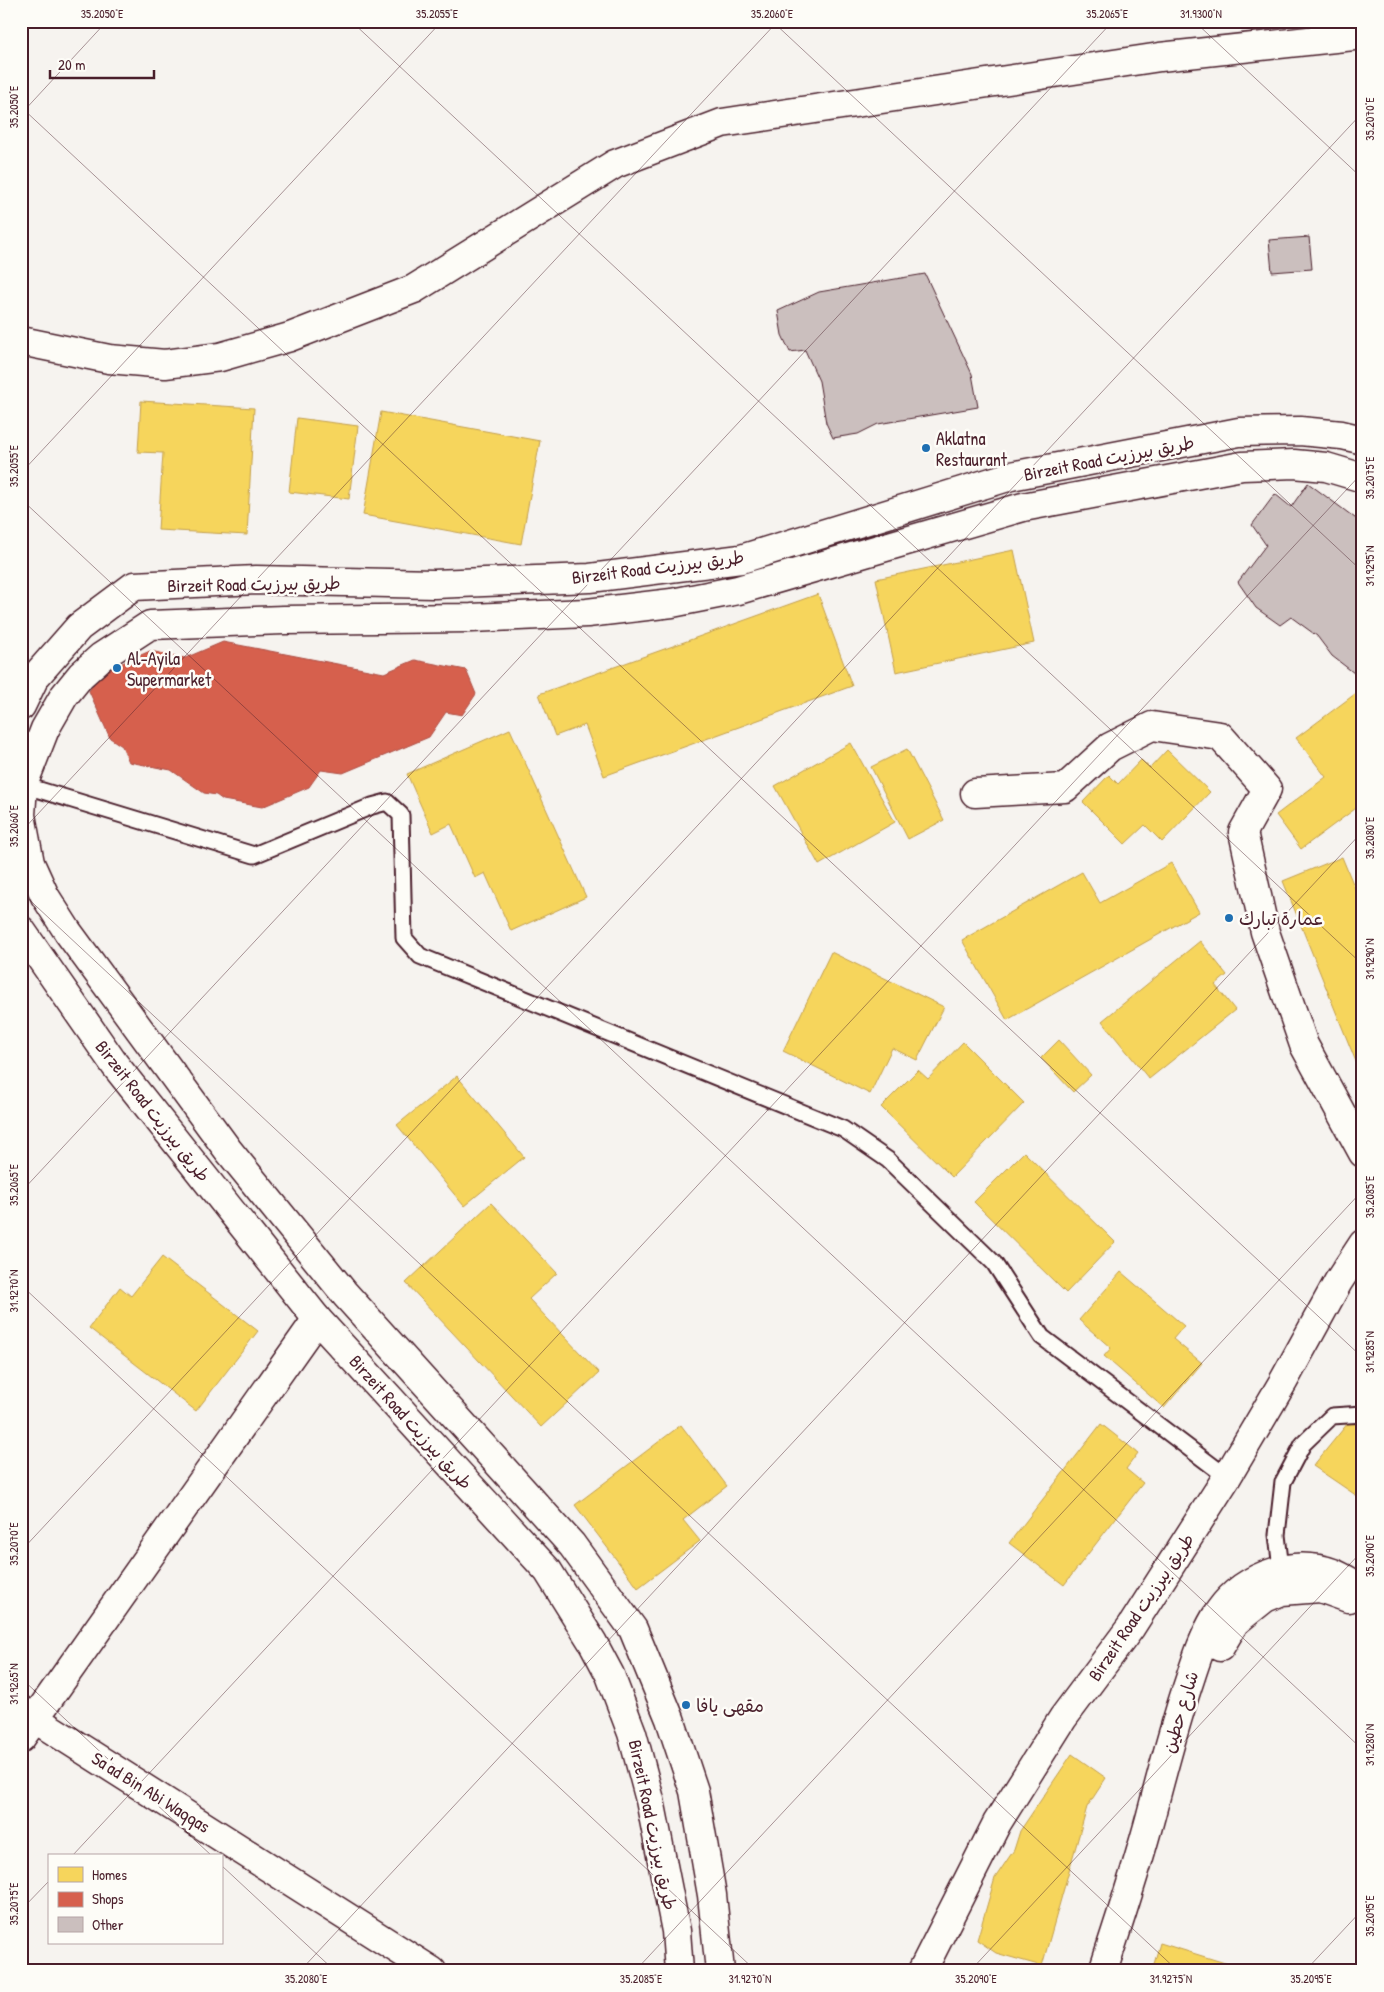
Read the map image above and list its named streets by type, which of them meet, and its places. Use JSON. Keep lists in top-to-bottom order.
{
  "streets": {
    "main road": ["Birzeit Road طريق بيرزيت", "شارع حطين", "Sa'ad Bin Abi Waqqas"]
  },
  "places": [
    "Aklatna Restaurant",
    "Al-Ayila Supermarket",
    "عمارة تبارك",
    "مقهى يافا"
  ],
  "legend": ["Homes", "Shops", "Other"],
  "scale_bar": "20 m",
  "coordinates": [
    "35.2050°E",
    "35.2055°E",
    "35.2060°E",
    "35.2065°E",
    "31.9300°N",
    "35.2070°E",
    "35.2075°E",
    "31.9295°N",
    "35.2080°E",
    "31.9290°N",
    "35.2085°E",
    "31.9270°N",
    "31.9285°N",
    "35.2090°E",
    "31.9265°N",
    "31.9280°N",
    "35.2095°E",
    "31.9275°N"
  ]
}
